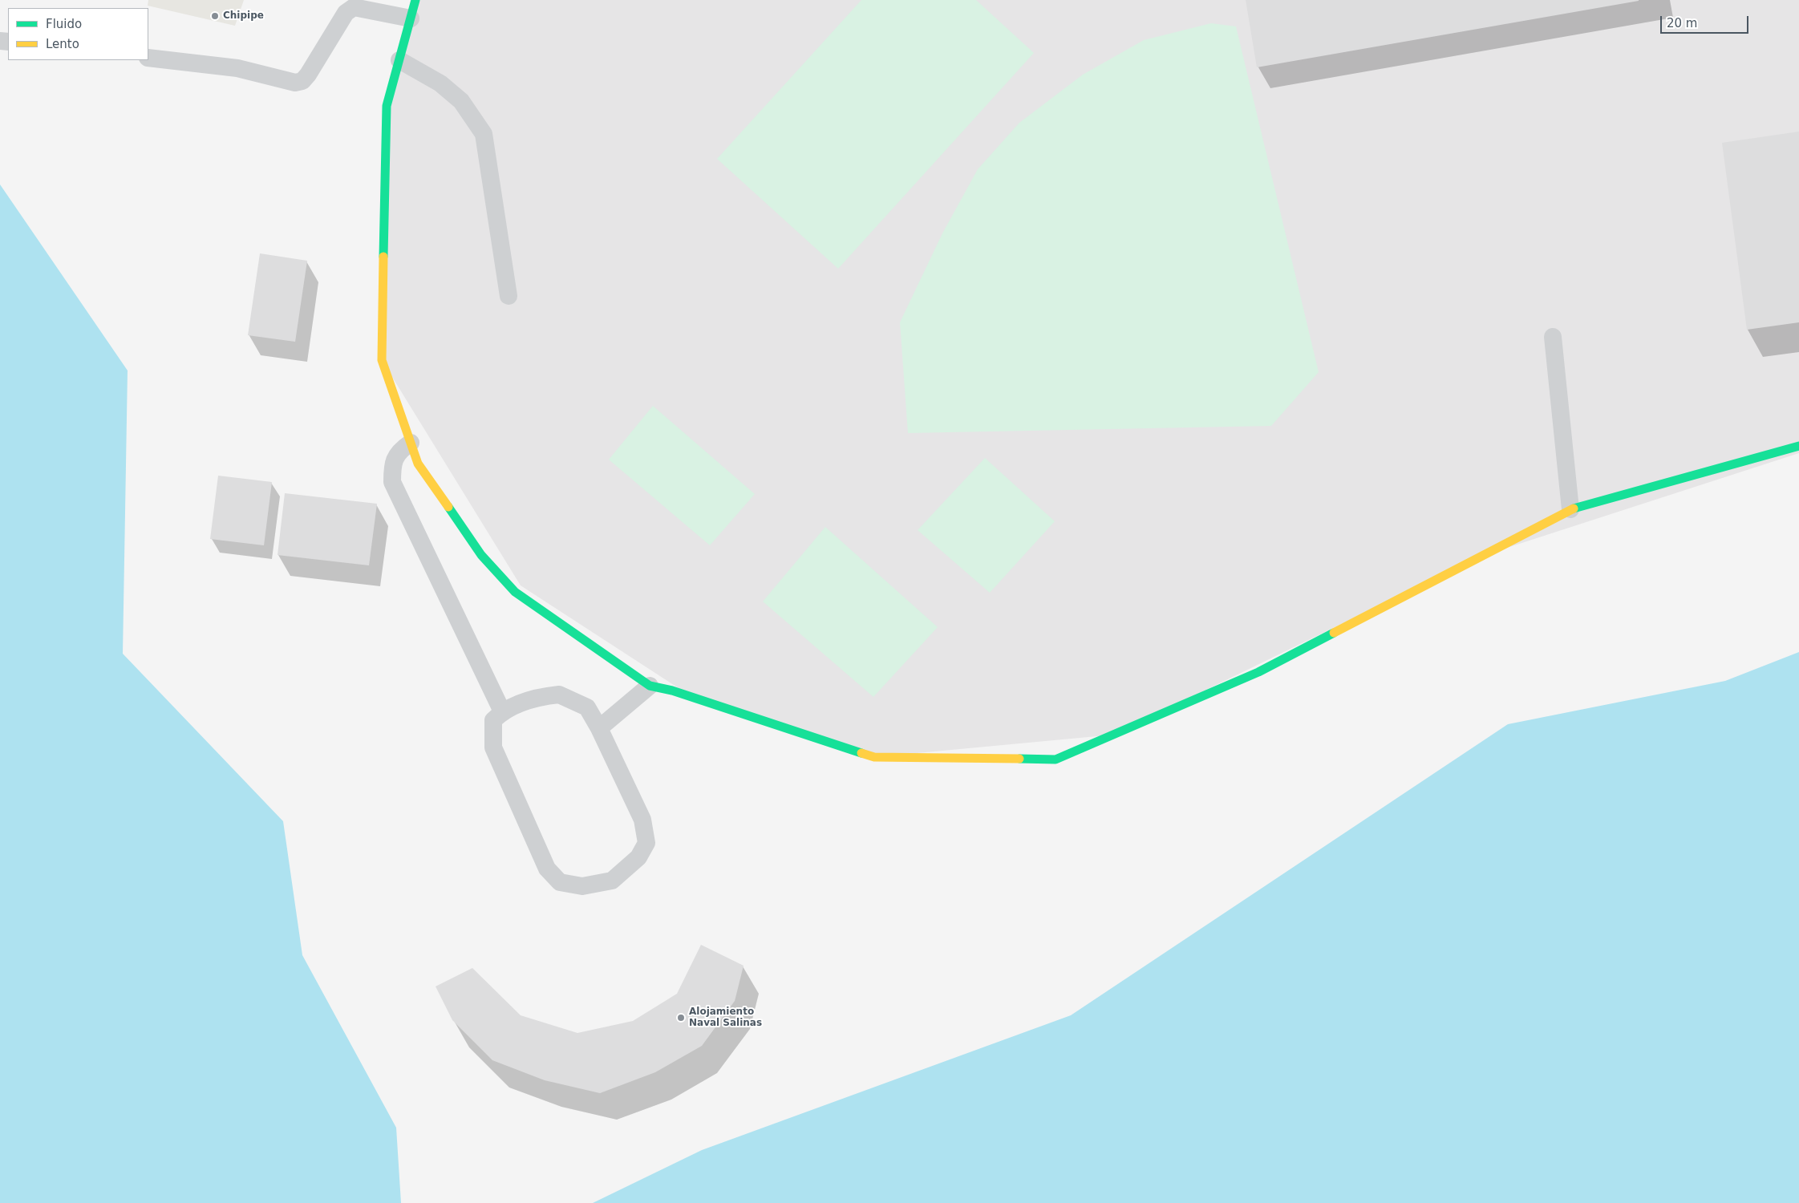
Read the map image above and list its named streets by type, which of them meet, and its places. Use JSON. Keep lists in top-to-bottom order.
{
  "places": ["Chipipe", "Alojamiento Naval Salinas"],
  "legend": ["Fluido", "Lento"],
  "scale_bar": "20 m"
}
